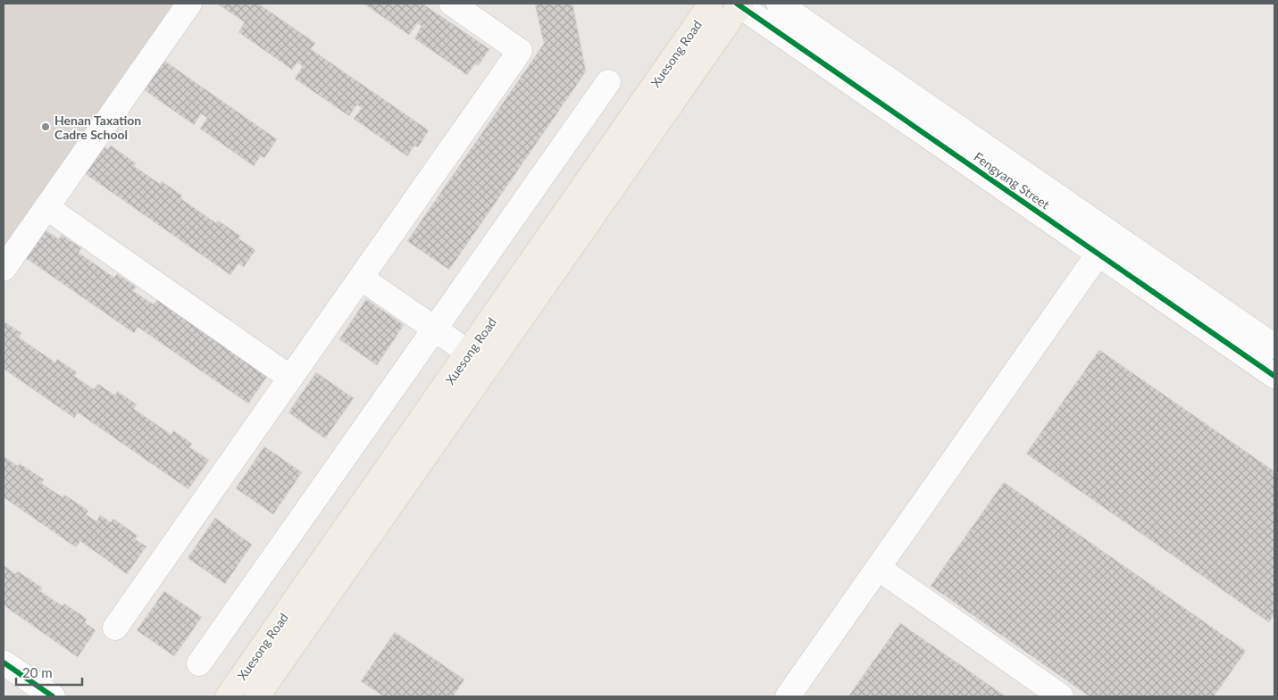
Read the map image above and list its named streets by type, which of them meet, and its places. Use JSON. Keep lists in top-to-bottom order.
{
  "streets": {
    "main road": ["Xuesong Road"],
    "street": ["Fengyang Street"]
  },
  "crossings": [
    ["Xuesong Road", "Fengyang Street"]
  ],
  "places": ["Henan Taxation Cadre School"],
  "scale_bar": "20 m"
}
